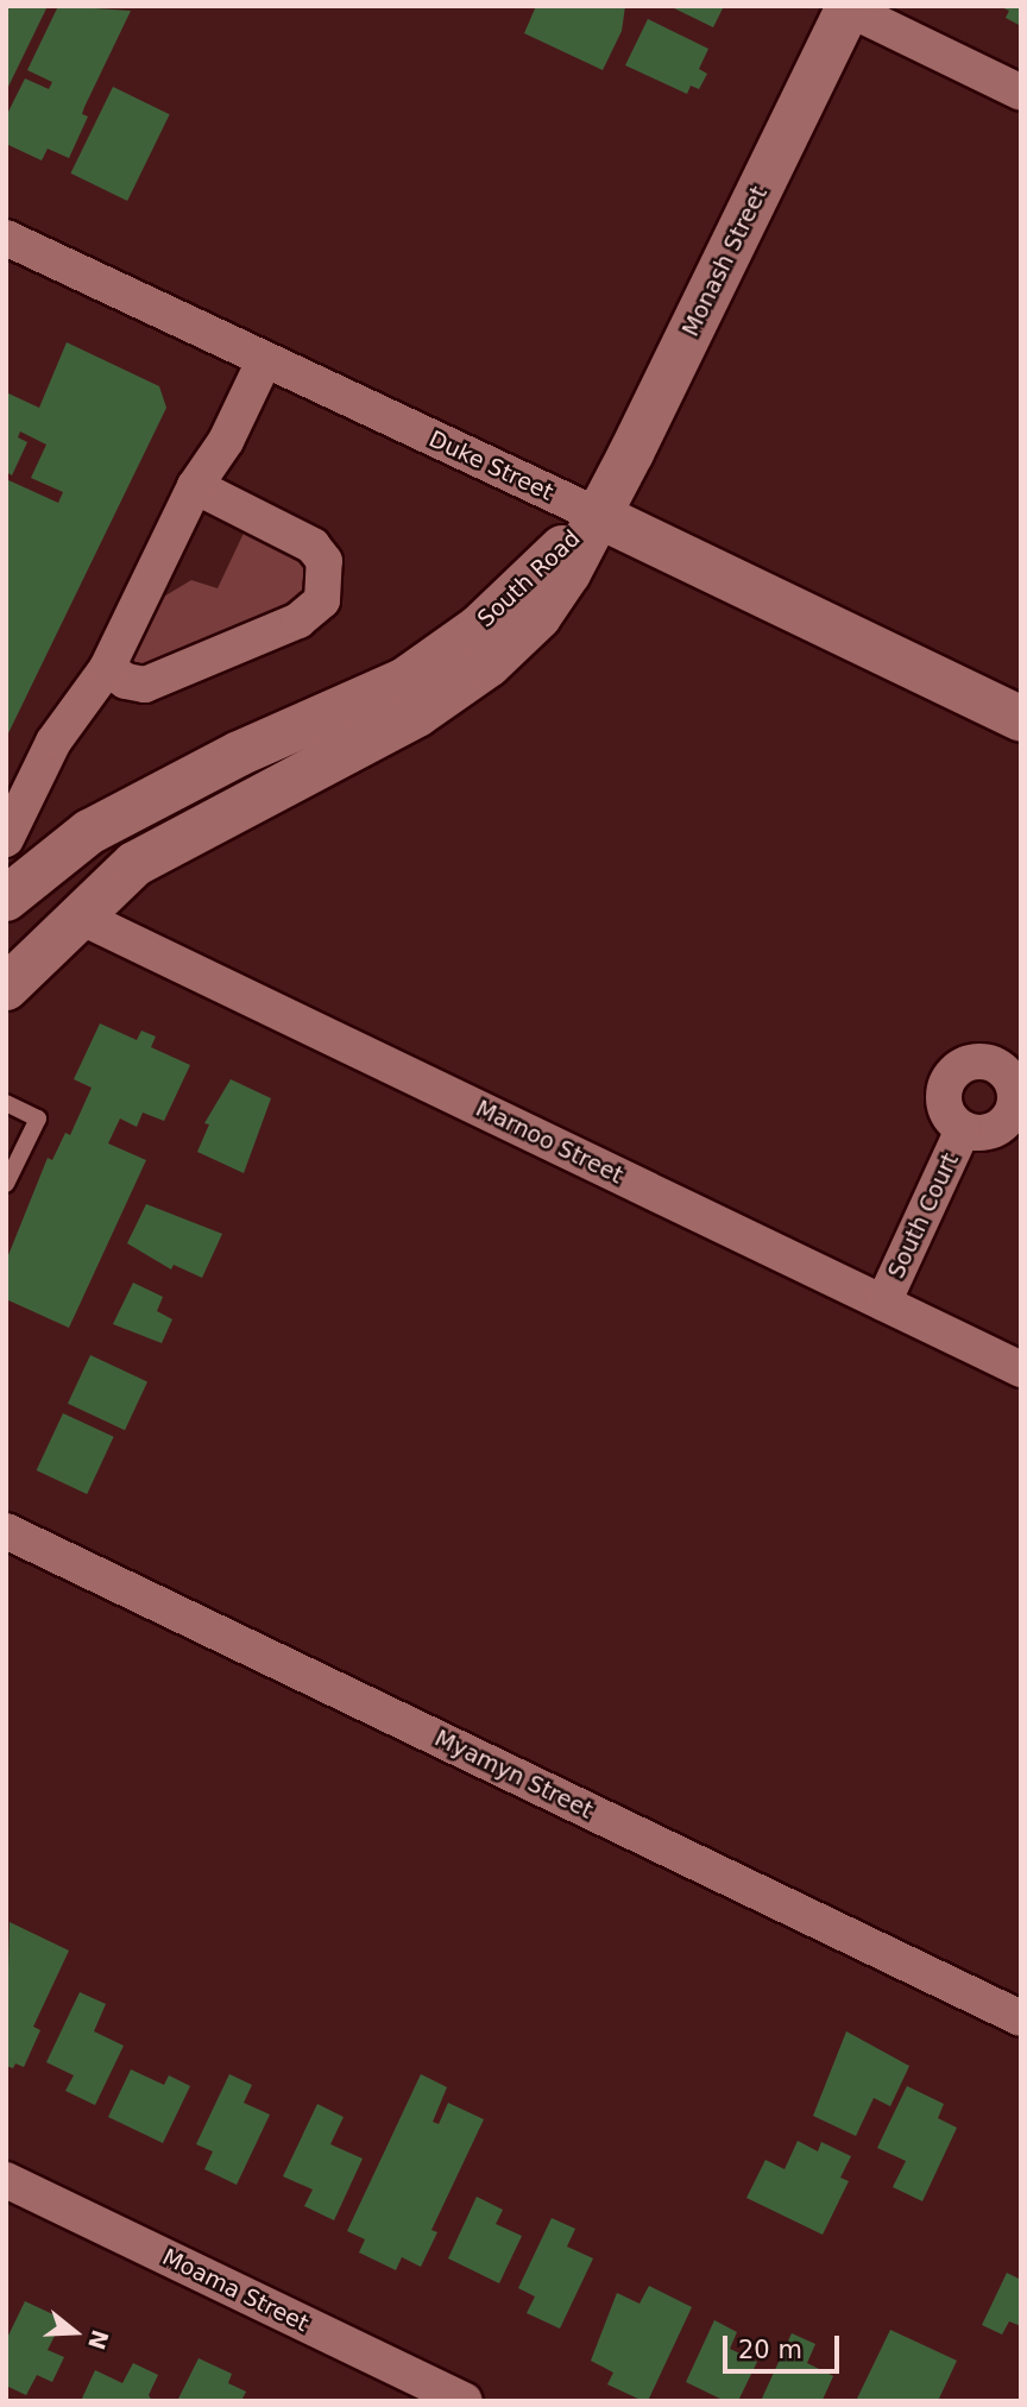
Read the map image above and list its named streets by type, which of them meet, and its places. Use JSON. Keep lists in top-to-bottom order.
{
  "streets": {
    "street": [
      "Monash Street",
      "Duke Street",
      "South Road",
      "Marnoo Street",
      "South Court",
      "Myamyn Street",
      "Moama Street"
    ]
  },
  "crossings": [
    ["Monash Street", "Duke Street"],
    ["Monash Street", "South Road"],
    ["Duke Street", "South Road"],
    ["South Road", "Marnoo Street"],
    ["Marnoo Street", "South Court"]
  ],
  "scale_bar": "20 m",
  "north": "right"
}
